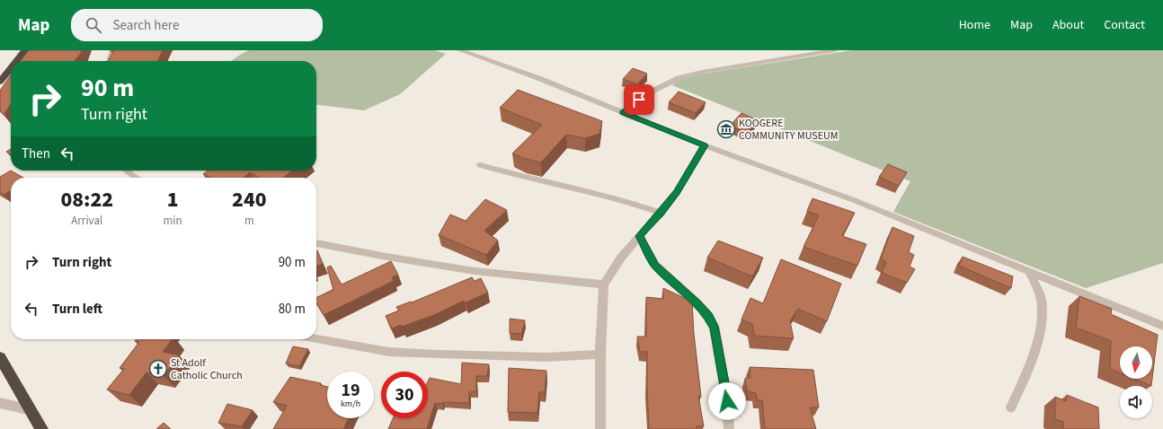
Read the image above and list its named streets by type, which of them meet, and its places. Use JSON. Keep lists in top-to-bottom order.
{
  "places": {
    "museum": ["KOOGERE COMMUNITY MUSEUM"],
    "church": ["St Adolf Catholic Church"]
  },
  "north": "bottom",
  "page": {
    "header": "Map",
    "search": "Search here",
    "nav": [
      "Home",
      "Map",
      "About",
      "Contact"
    ],
    "turn": ["90 m", "Turn right"],
    "then": "Then",
    "eta": [
      "08:22",
      "Arrival",
      "1",
      "min",
      "240",
      "m"
    ],
    "list": [
      {
        "name": "Turn right",
        "value": "90 m"
      },
      {
        "name": "Turn left",
        "value": "80 m"
      }
    ],
    "speed": "19 km/h",
    "limit": "30"
  }
}
